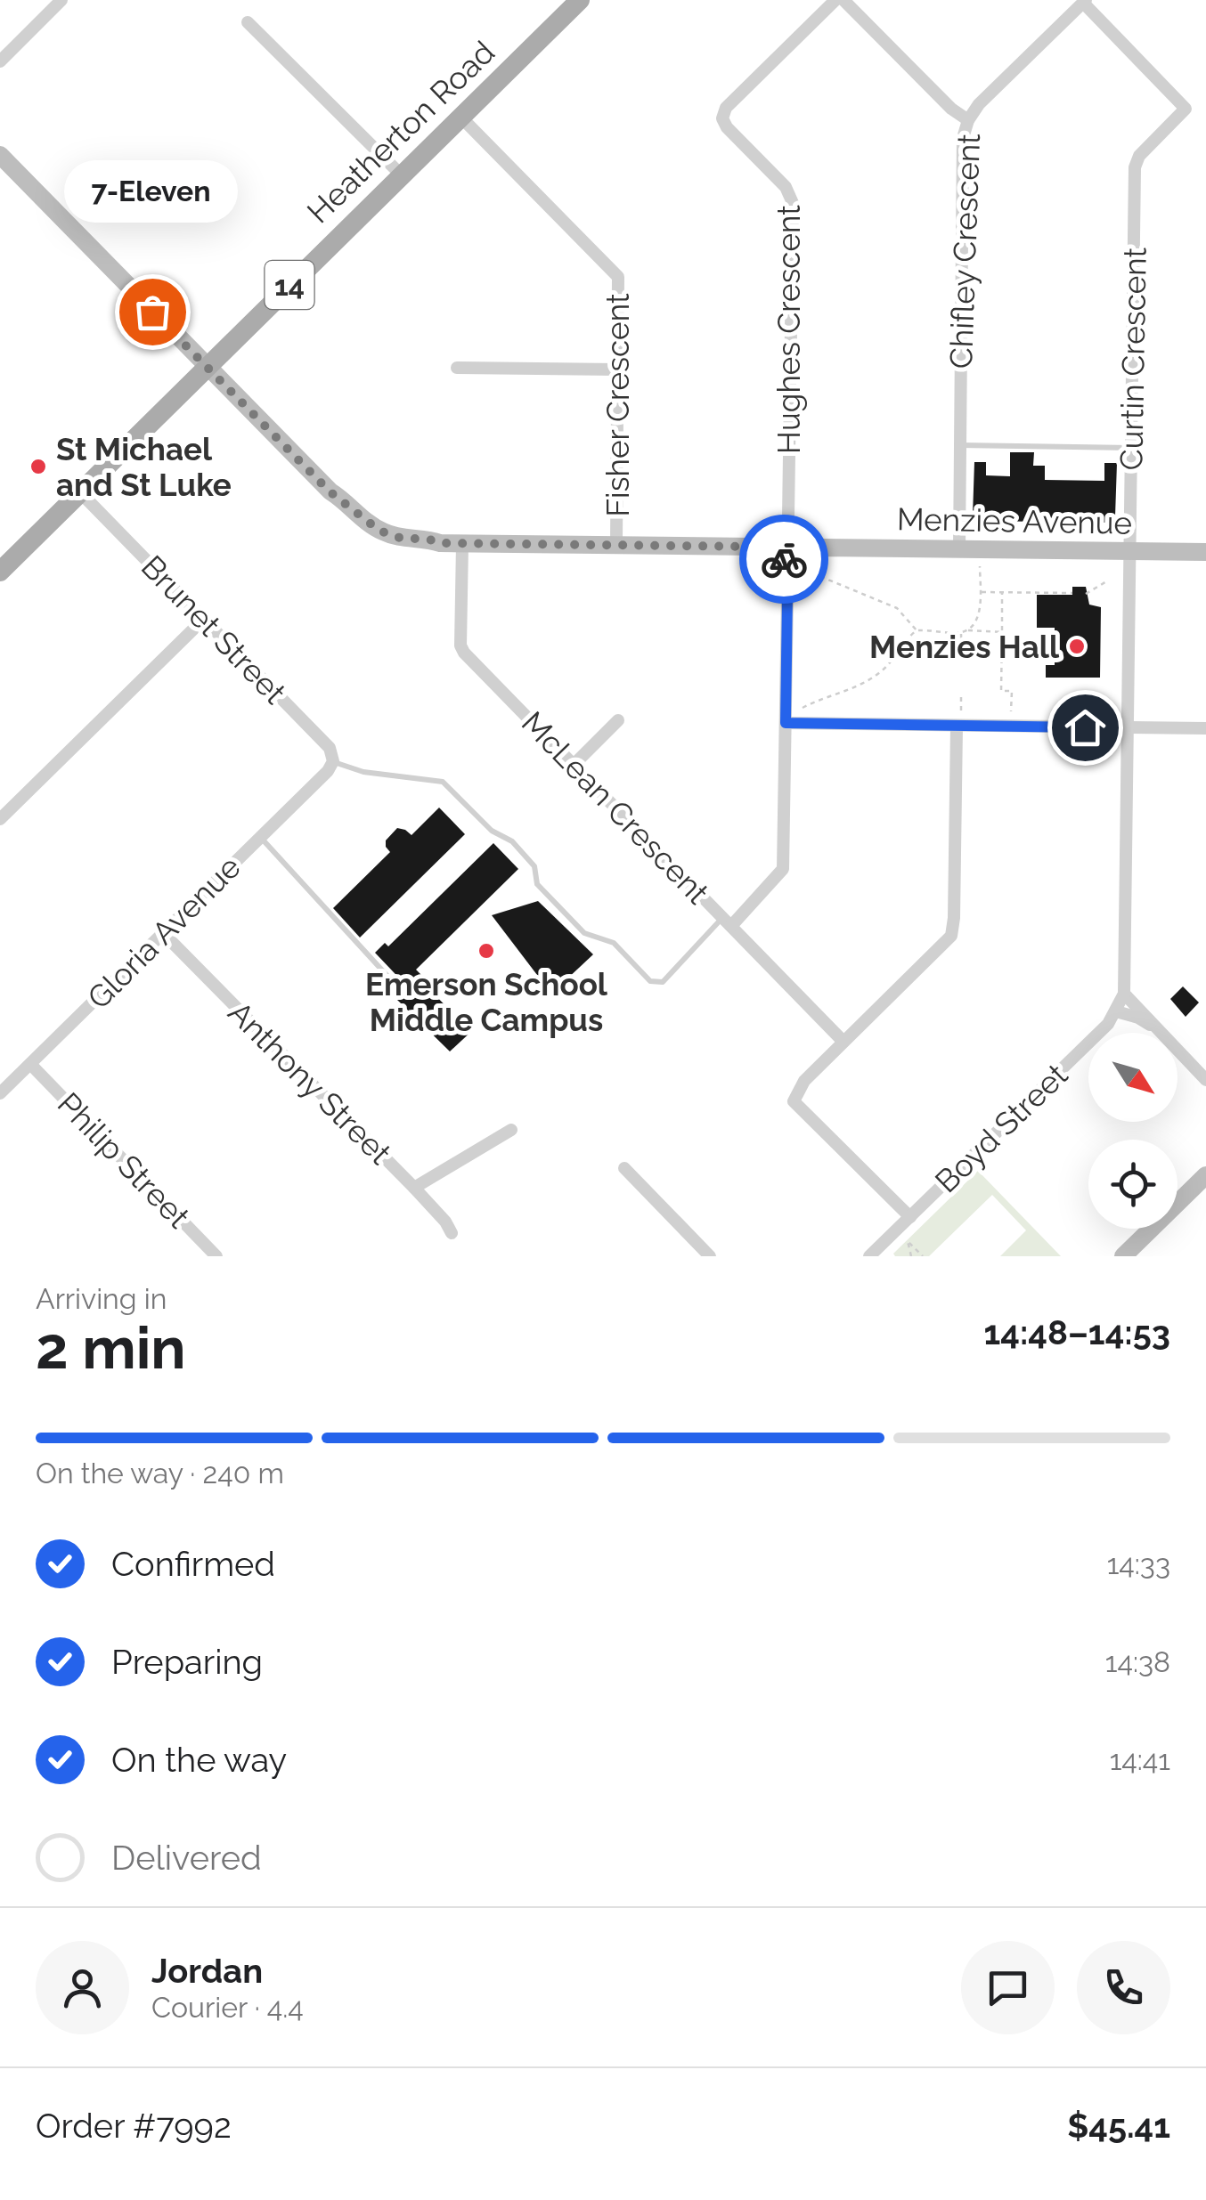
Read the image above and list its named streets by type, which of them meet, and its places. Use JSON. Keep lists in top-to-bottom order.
{
  "streets": {
    "main road": ["Heatherton Road", "14"],
    "street": [
      "Chifley Crescent",
      "Hughes Crescent",
      "Curtin Crescent",
      "Fisher Crescent",
      "Menzies Avenue",
      "Brunet Street",
      "McLean Crescent",
      "Gloria Avenue",
      "Anthony Street",
      "Boyd Street",
      "Philip Street"
    ]
  },
  "crossings": [
    ["Heatherton Road", "Fisher Crescent"],
    ["Heatherton Road", "Menzies Avenue"],
    ["Heatherton Road", "Brunet Street"],
    ["Chifley Crescent", "Curtin Crescent"],
    ["Chifley Crescent", "Menzies Avenue"],
    ["Hughes Crescent", "Menzies Avenue"],
    ["Hughes Crescent", "McLean Crescent"],
    ["Curtin Crescent", "Menzies Avenue"],
    ["Curtin Crescent", "Boyd Street"],
    ["Fisher Crescent", "Menzies Avenue"],
    ["Menzies Avenue", "McLean Crescent"],
    ["Brunet Street", "Gloria Avenue"],
    ["Gloria Avenue", "Anthony Street"],
    ["Gloria Avenue", "Philip Street"]
  ],
  "places": [
    "7-Eleven",
    "St Michael and St Luke",
    "Menzies Hall",
    "Emerson School Middle Campus"
  ],
  "north": "bottom right",
  "page": {
    "bubble": "7-Eleven",
    "heading": ["2 min", "Arriving in", "14:48–14:53"],
    "panel": [
      "Jordan",
      "Courier · 4.4",
      "Order #7992",
      "$45.41"
    ],
    "bar": "On the way · 240 m",
    "list": [
      ["Confirmed", "14:33"],
      ["Preparing", "14:38"],
      ["On the way", "14:41"],
      "Delivered"
    ]
  }
}
